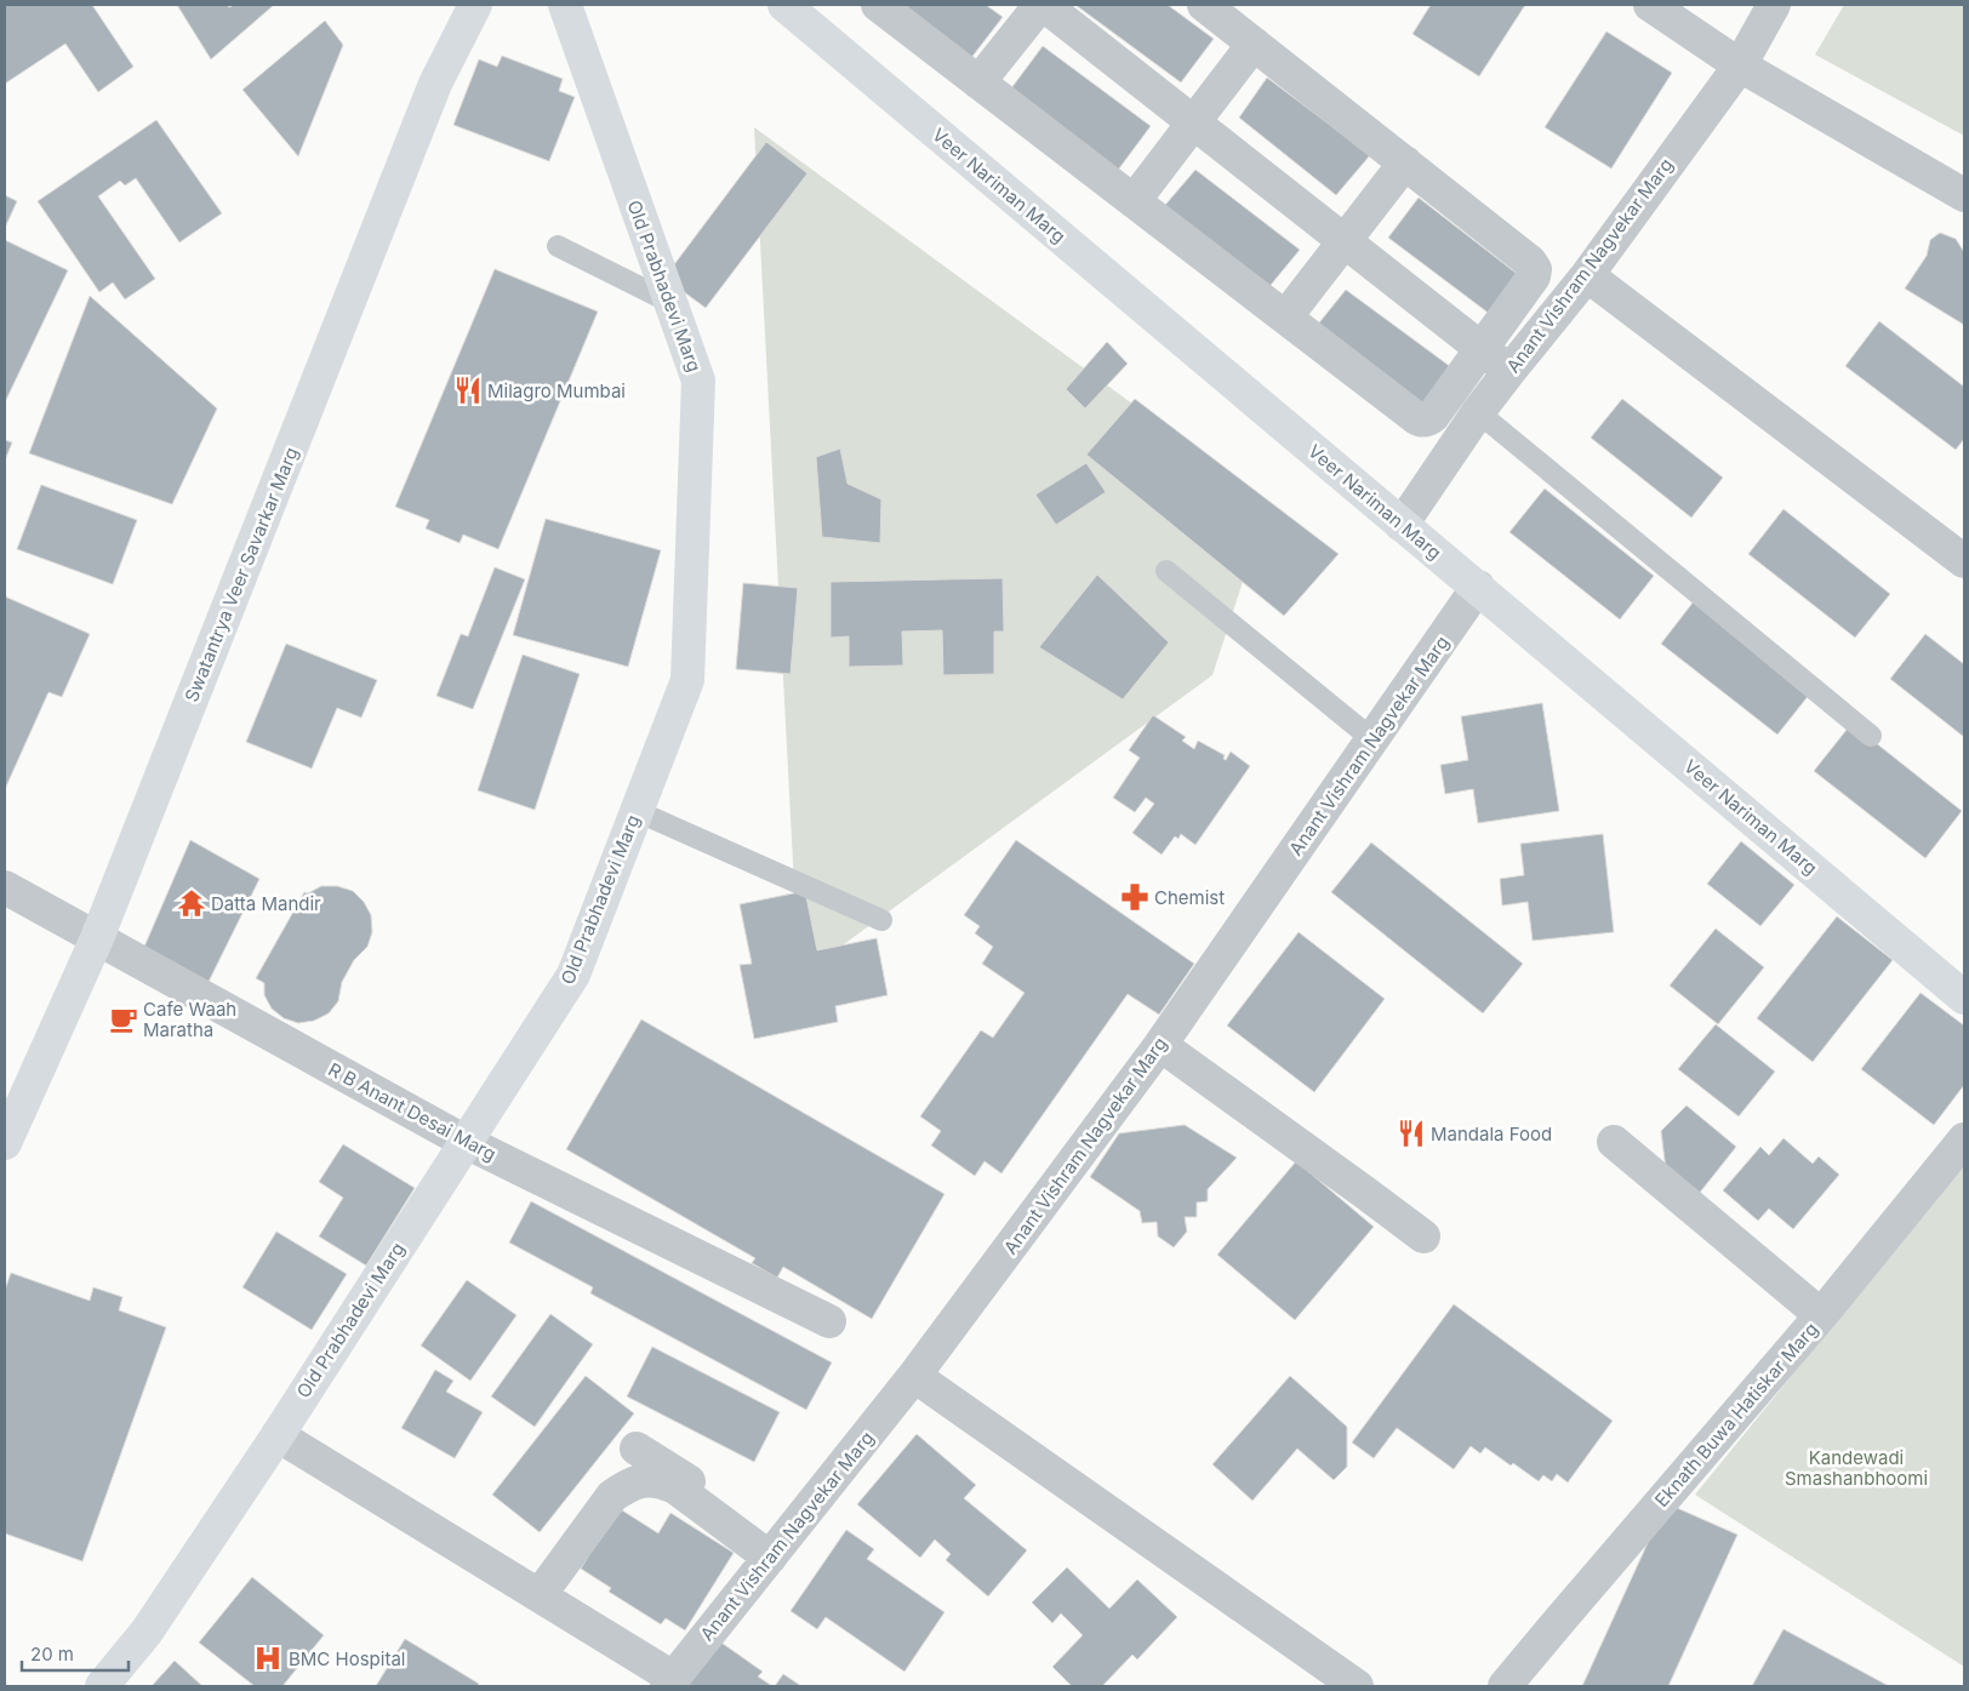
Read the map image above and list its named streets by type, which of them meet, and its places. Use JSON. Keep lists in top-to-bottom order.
{
  "streets": {
    "street": [
      "Veer Nariman Marg",
      "Anant Vishram Nagvekar Marg",
      "Old Prabhadevi Marg",
      "Swatantrya Veer Savarkar Marg",
      "R B Anant Desai Marg",
      "Eknath Buwa Hatiskar Marg"
    ]
  },
  "crossings": [
    ["Veer Nariman Marg", "Anant Vishram Nagvekar Marg"],
    ["Old Prabhadevi Marg", "R B Anant Desai Marg"],
    ["Swatantrya Veer Savarkar Marg", "R B Anant Desai Marg"]
  ],
  "parks": ["Kandewadi Smashanbhoomi"],
  "places": {
    "restaurant": ["Milagro Mumbai", "Mandala Food"],
    "pharmacy": ["Chemist"],
    "temple": ["Datta Mandir"],
    "cafe": ["Cafe Waah Maratha"],
    "hospital": ["BMC Hospital"]
  },
  "scale_bar": "20 m"
}
